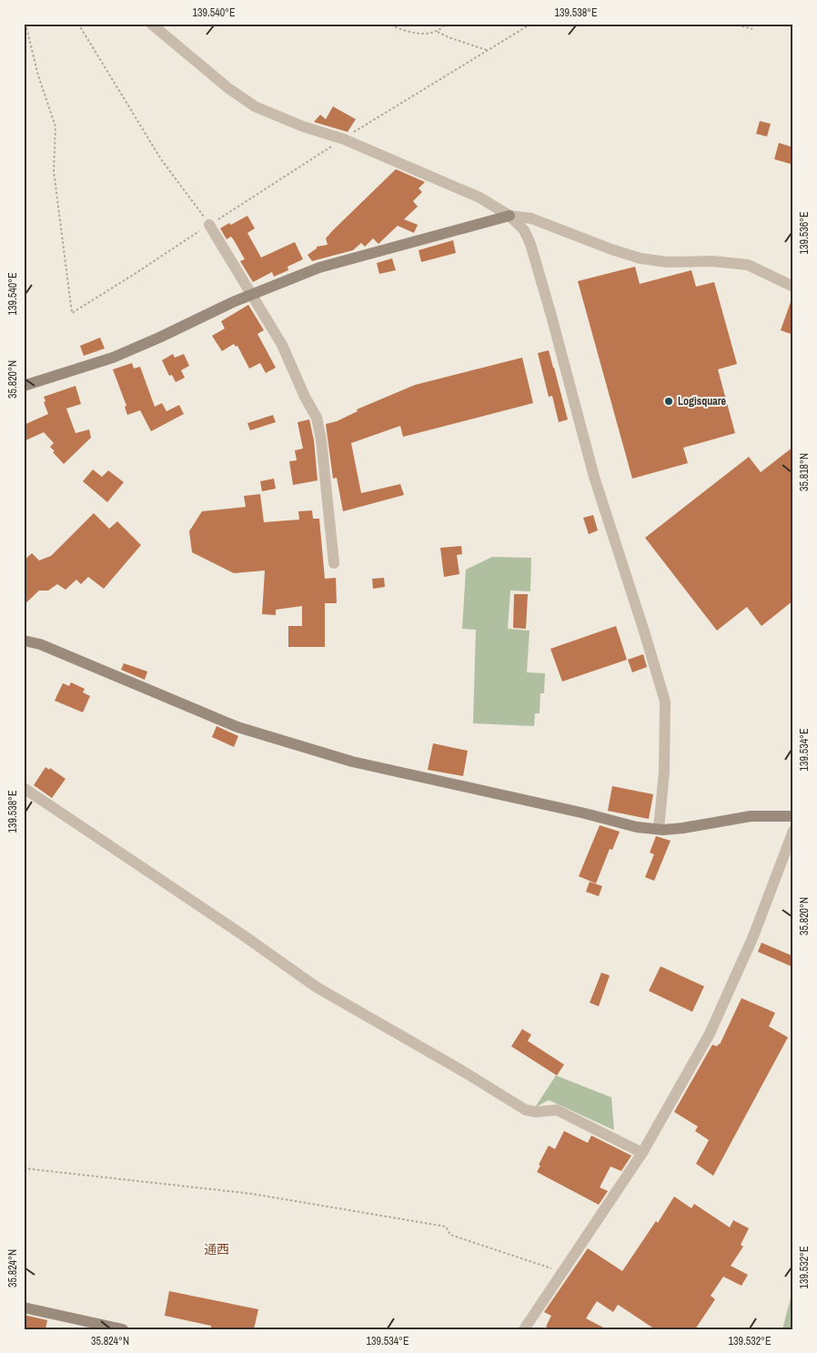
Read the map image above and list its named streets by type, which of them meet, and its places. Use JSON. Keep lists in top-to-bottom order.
{
  "districts": ["通西"],
  "places": ["Logisquare"],
  "coordinates": [
    "139.540°E",
    "139.538°E",
    "139.536°E",
    "35.820°N",
    "35.818°N",
    "139.534°E",
    "139.532°E",
    "35.824°N"
  ]
}
